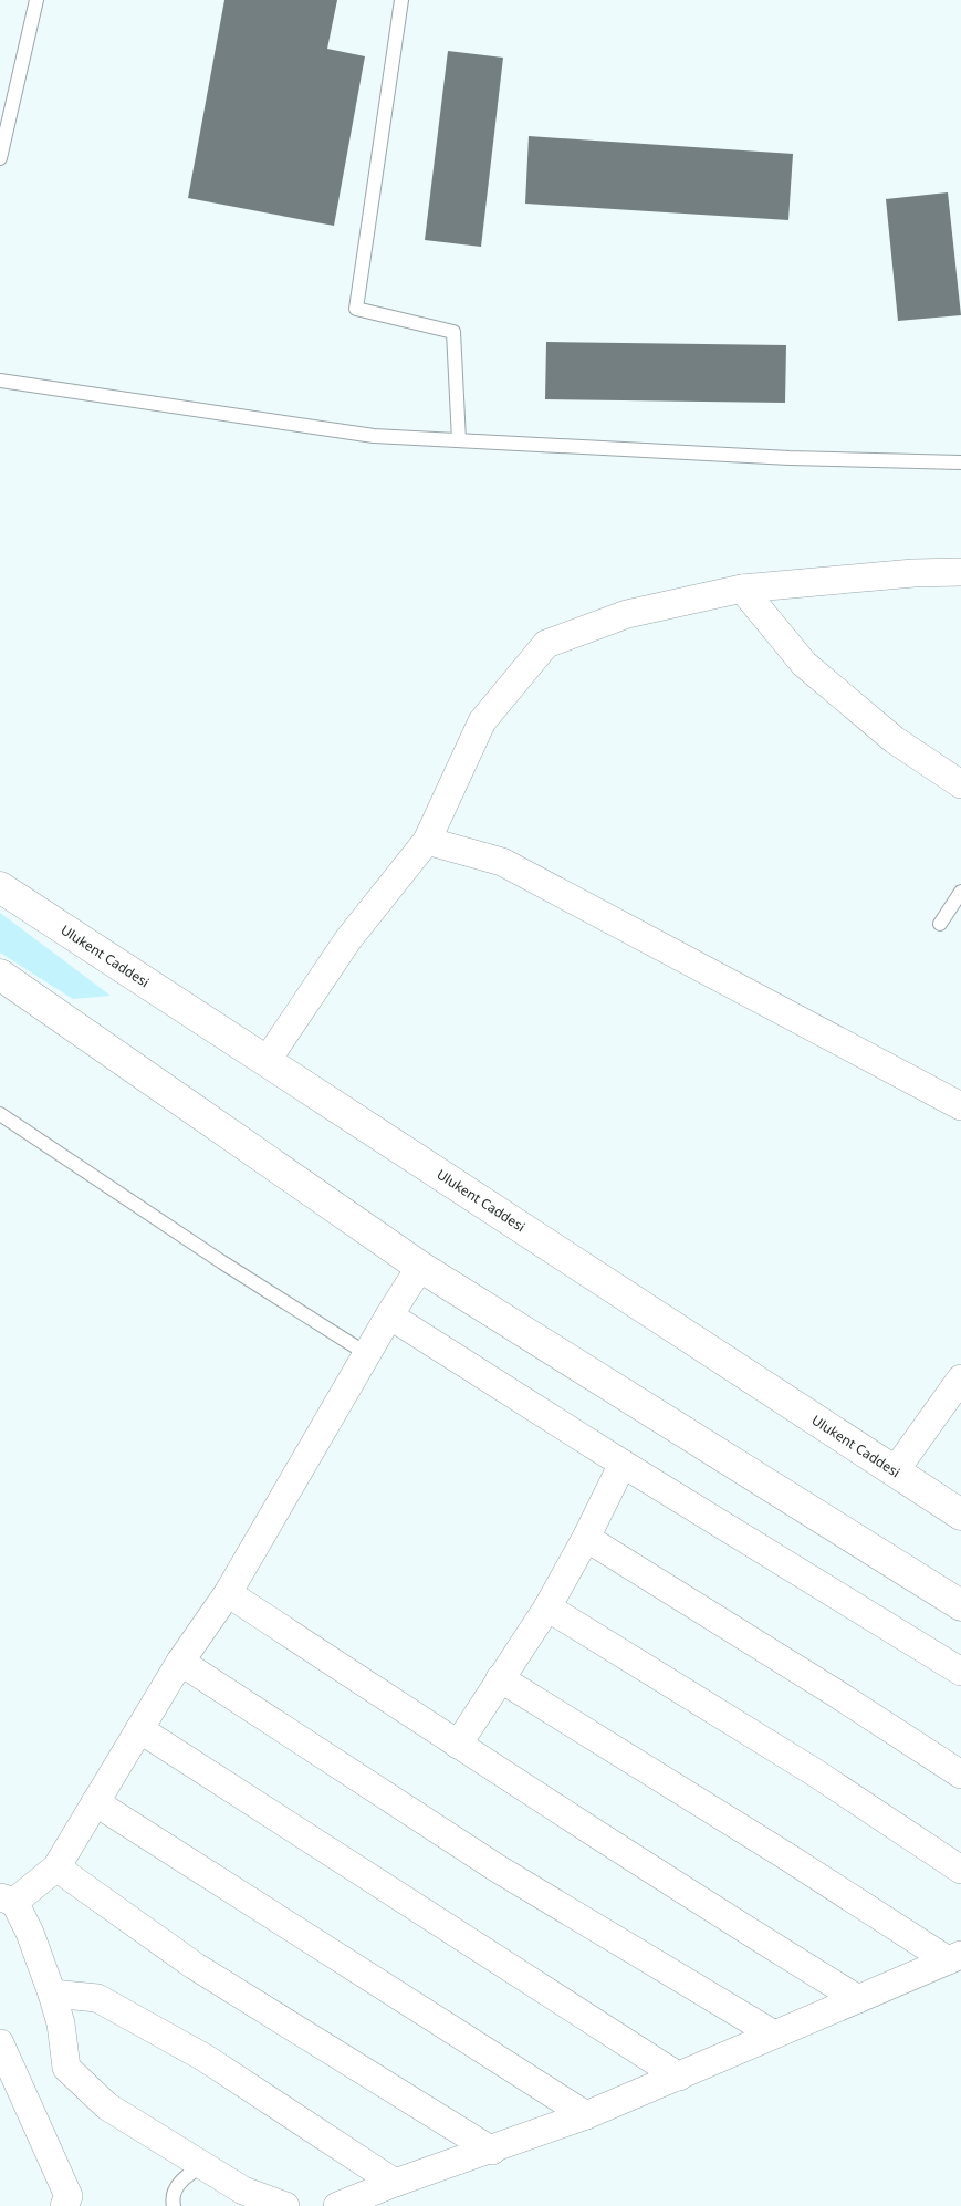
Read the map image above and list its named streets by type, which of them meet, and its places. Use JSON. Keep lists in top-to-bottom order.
{
  "streets": {
    "street": ["Ulukent Caddesi"]
  }
}
